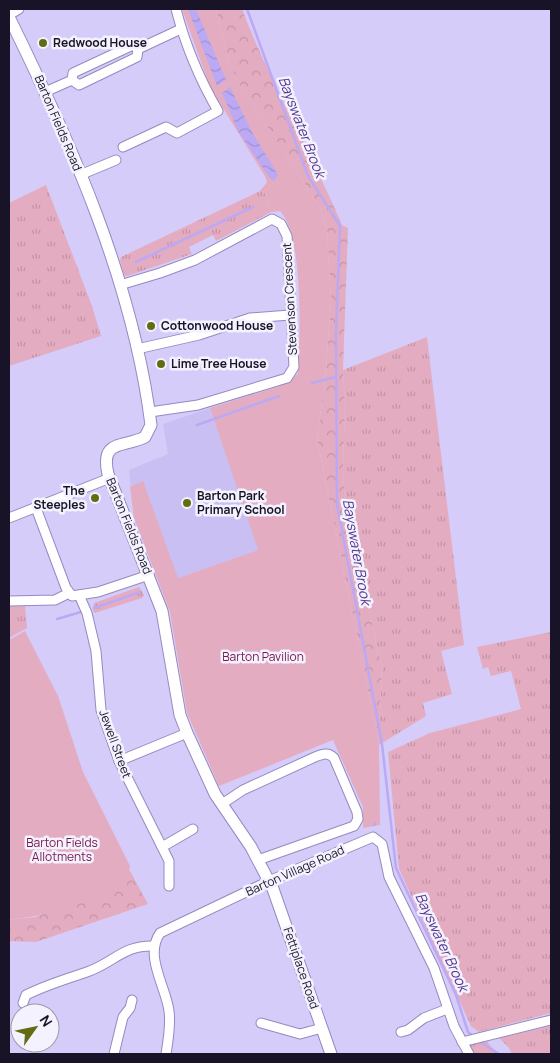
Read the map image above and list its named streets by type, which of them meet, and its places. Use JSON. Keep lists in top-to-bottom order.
{
  "streets": {
    "street": [
      "Barton Fields Road",
      "Stevenson Crescent",
      "Jewell Street",
      "Barton Village Road",
      "Fettiplace Road"
    ]
  },
  "crossings": [
    ["Barton Fields Road", "Stevenson Crescent"],
    ["Barton Fields Road", "Barton Village Road"],
    ["Barton Fields Road", "Fettiplace Road"],
    ["Barton Village Road", "Fettiplace Road"]
  ],
  "water": ["Bayswater Brook"],
  "parks": ["Barton Pavilion", "Barton Fields Allotments"],
  "places": [
    "Redwood House",
    "Cottonwood House",
    "Lime Tree House",
    "The Steeples",
    "Barton Park Primary School"
  ],
  "north": "top right"
}
